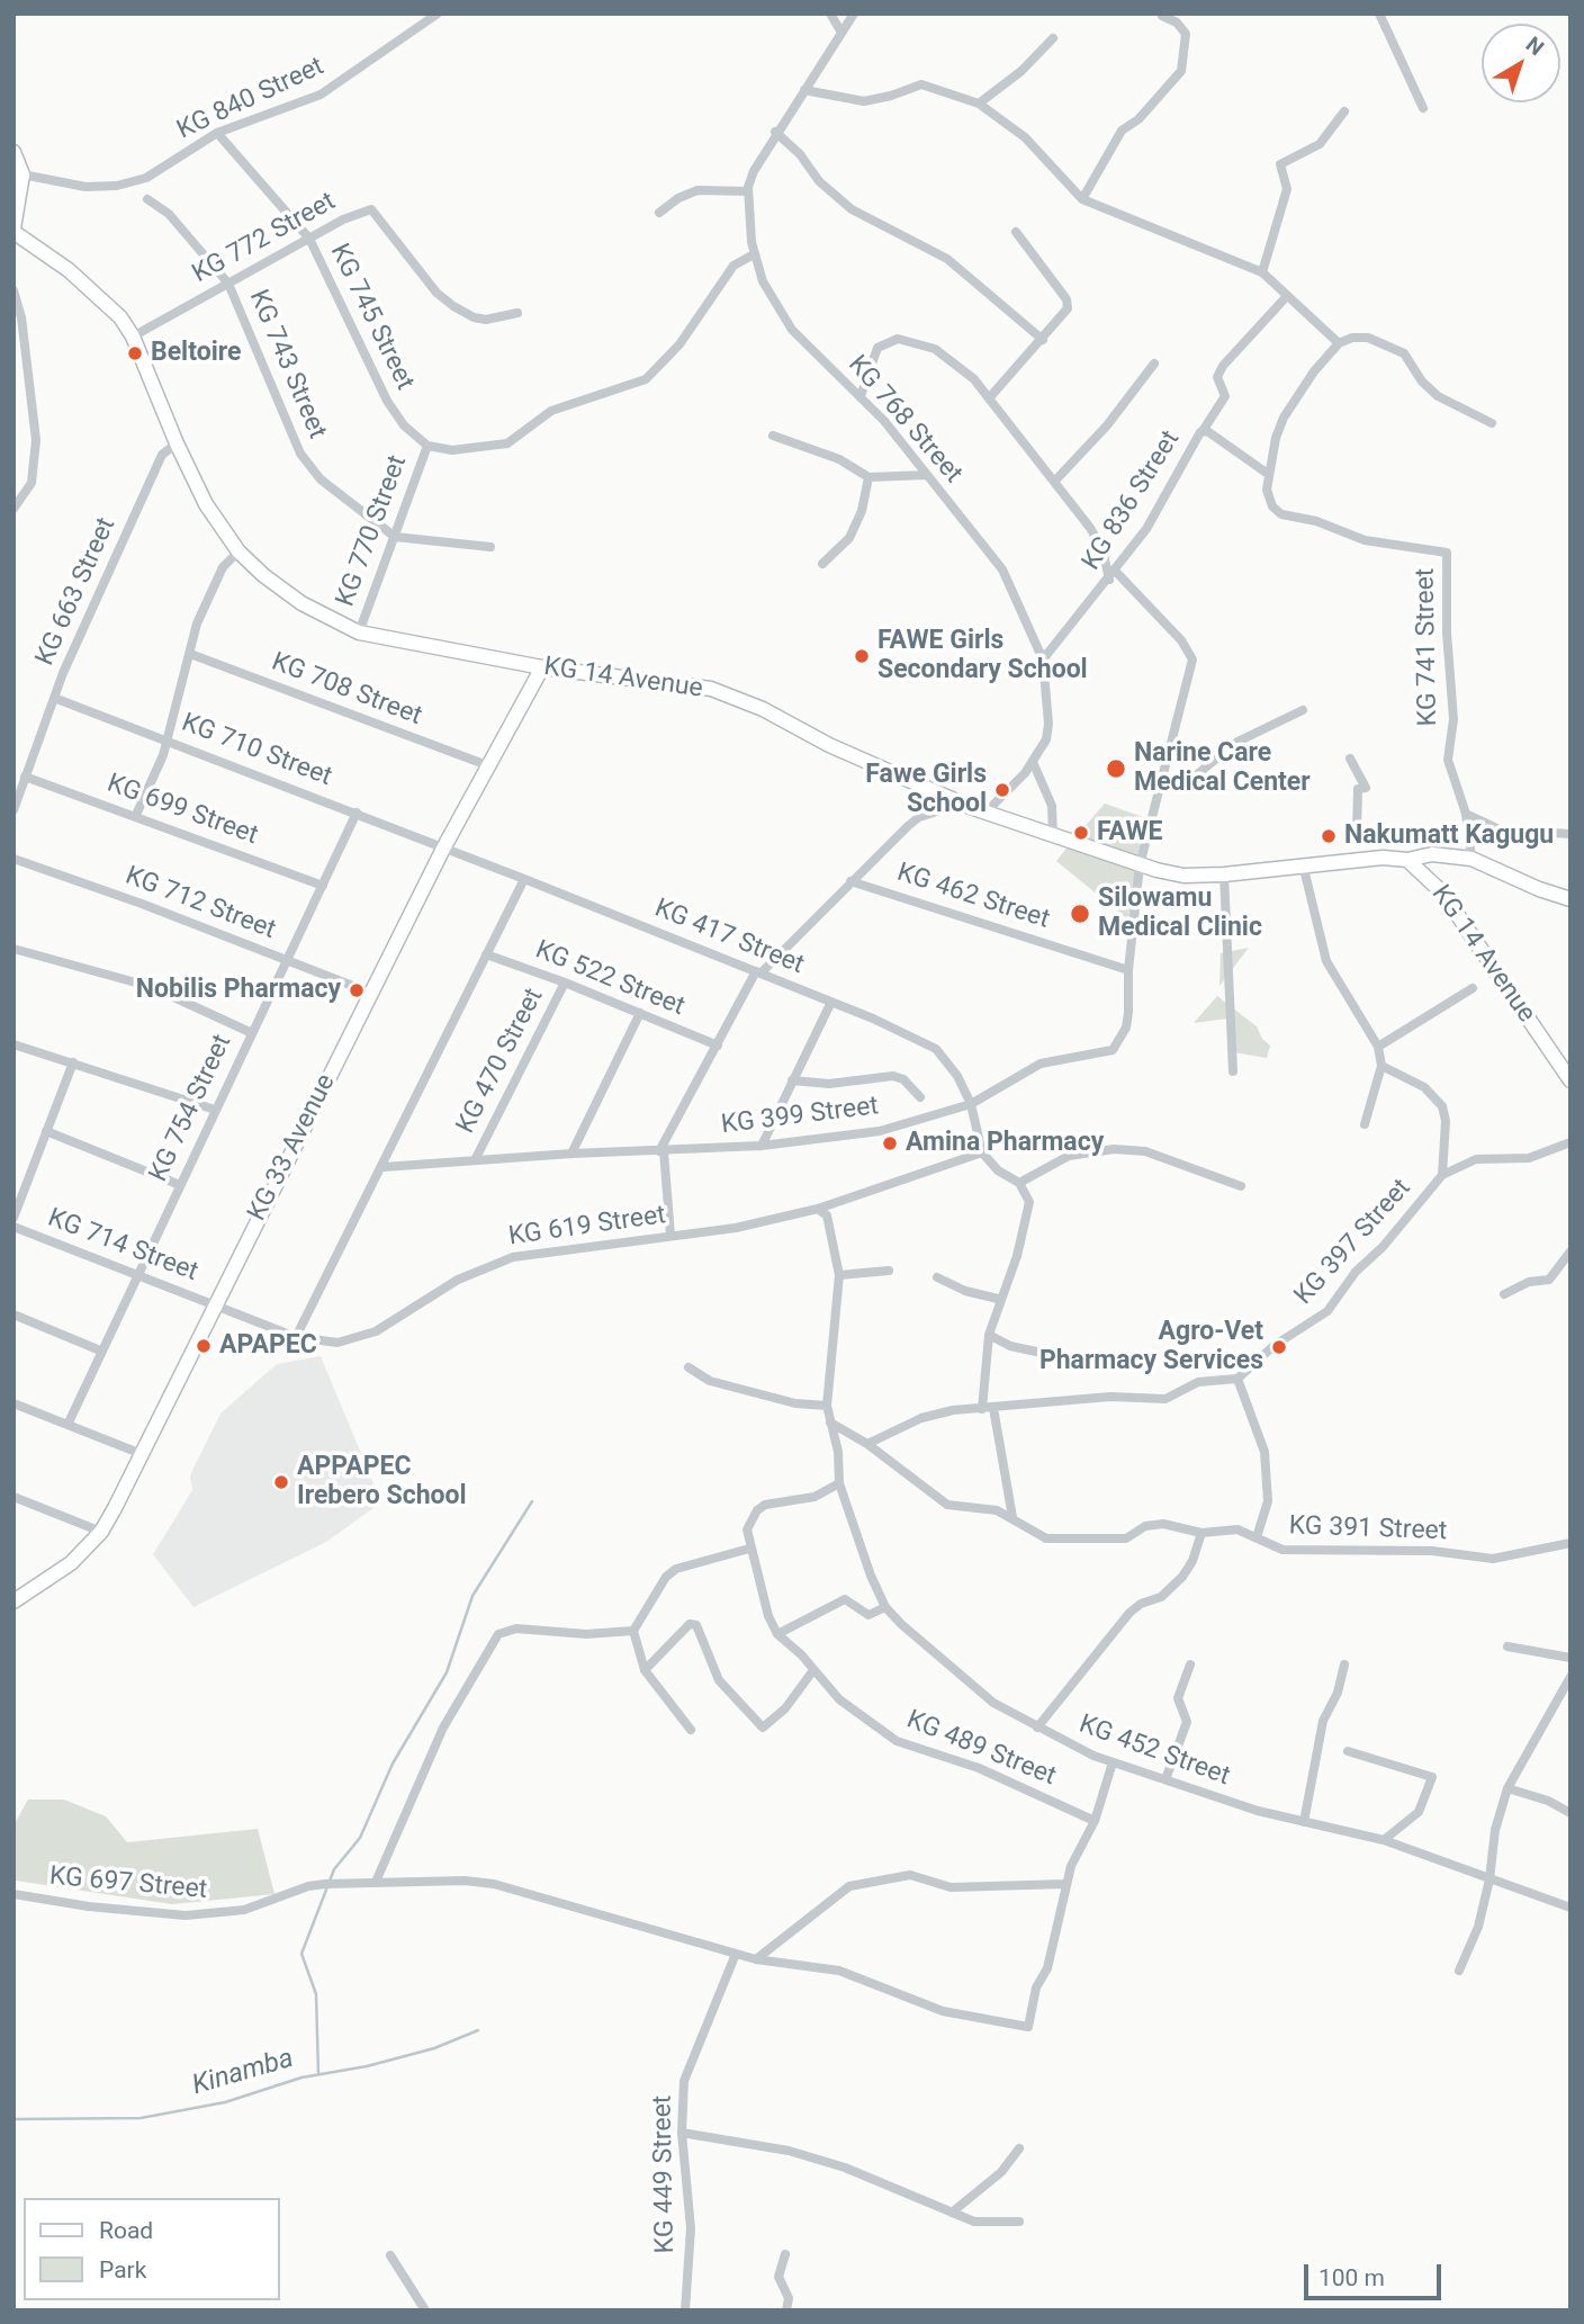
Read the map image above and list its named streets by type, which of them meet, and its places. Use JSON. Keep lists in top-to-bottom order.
{
  "streets": {
    "main road": ["KG 14 Avenue", "KG 33 Avenue"],
    "street": [
      "KG 840 Street",
      "KG 772 Street",
      "KG 745 Street",
      "KG 743 Street",
      "KG 768 Street",
      "KG 836 Street",
      "KG 770 Street",
      "KG 663 Street",
      "KG 741 Street",
      "KG 708 Street",
      "KG 710 Street",
      "KG 699 Street",
      "KG 462 Street",
      "KG 712 Street",
      "KG 417 Street",
      "KG 522 Street",
      "KG 470 Street",
      "KG 754 Street",
      "KG 399 Street",
      "KG 619 Street",
      "KG 397 Street",
      "KG 714 Street",
      "KG 391 Street",
      "KG 489 Street",
      "KG 452 Street",
      "KG 697 Street",
      "KG 449 Street"
    ]
  },
  "crossings": [
    ["KG 840 Street", "KG 745 Street"],
    ["KG 772 Street", "KG 745 Street"],
    ["KG 772 Street", "KG 743 Street"],
    ["KG 772 Street", "KG 14 Avenue"],
    ["KG 745 Street", "KG 770 Street"],
    ["KG 743 Street", "KG 770 Street"],
    ["KG 768 Street", "KG 836 Street"],
    ["KG 768 Street", "KG 14 Avenue"],
    ["KG 836 Street", "KG 741 Street"],
    ["KG 836 Street", "KG 399 Street"],
    ["KG 770 Street", "KG 14 Avenue"],
    ["KG 663 Street", "KG 14 Avenue"],
    ["KG 663 Street", "KG 710 Street"],
    ["KG 663 Street", "KG 699 Street"],
    ["KG 14 Avenue", "KG 399 Street"],
    ["KG 14 Avenue", "KG 33 Avenue"],
    ["KG 708 Street", "KG 33 Avenue"],
    ["KG 710 Street", "KG 417 Street"],
    ["KG 710 Street", "KG 754 Street"],
    ["KG 710 Street", "KG 33 Avenue"],
    ["KG 699 Street", "KG 754 Street"],
    ["KG 462 Street", "KG 399 Street"],
    ["KG 712 Street", "KG 754 Street"],
    ["KG 712 Street", "KG 33 Avenue"],
    ["KG 417 Street", "KG 399 Street"],
    ["KG 417 Street", "KG 33 Avenue"],
    ["KG 417 Street", "KG 619 Street"],
    ["KG 522 Street", "KG 470 Street"],
    ["KG 470 Street", "KG 399 Street"],
    ["KG 754 Street", "KG 714 Street"],
    ["KG 33 Avenue", "KG 619 Street"],
    ["KG 33 Avenue", "KG 714 Street"],
    ["KG 619 Street", "KG 714 Street"],
    ["KG 619 Street", "KG 452 Street"],
    ["KG 391 Street", "KG 452 Street"],
    ["KG 697 Street", "KG 449 Street"]
  ],
  "water": ["Kinamba"],
  "places": [
    "Beltoire",
    "FAWE Girls Secondary School",
    "Narine Care Medical Center",
    "Fawe Girls School",
    "FAWE",
    "Nakumatt Kagugu",
    "Silowamu Medical Clinic",
    "Nobilis Pharmacy",
    "Amina Pharmacy",
    "APAPEC",
    "Agro-Vet Pharmacy Services",
    "APPAPEC Irebero School"
  ],
  "legend": ["Road", "Park"],
  "scale_bar": "100 m",
  "north": "top right"
}
